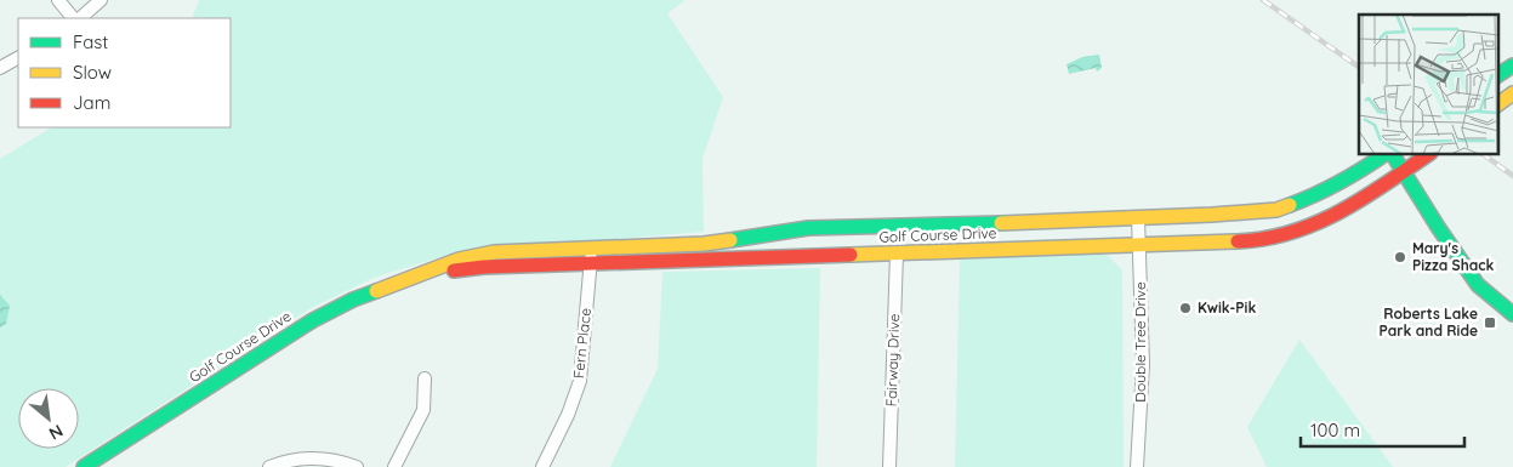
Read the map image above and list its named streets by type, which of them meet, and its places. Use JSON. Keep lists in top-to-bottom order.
{
  "streets": {
    "street": [
      "Golf Course Drive",
      "Double Tree Drive",
      "Fern Place",
      "Fairway Drive"
    ]
  },
  "crossings": [
    ["Golf Course Drive", "Double Tree Drive"],
    ["Golf Course Drive", "Fern Place"],
    ["Golf Course Drive", "Fairway Drive"]
  ],
  "places": {
    "other": ["Mary's Pizza Shack", "Kwik-Pik"],
    "transit": ["Roberts Lake Park and Ride"]
  },
  "legend": ["Fast", "Slow", "Jam"],
  "scale_bar": "100 m",
  "north": "bottom right"
}
